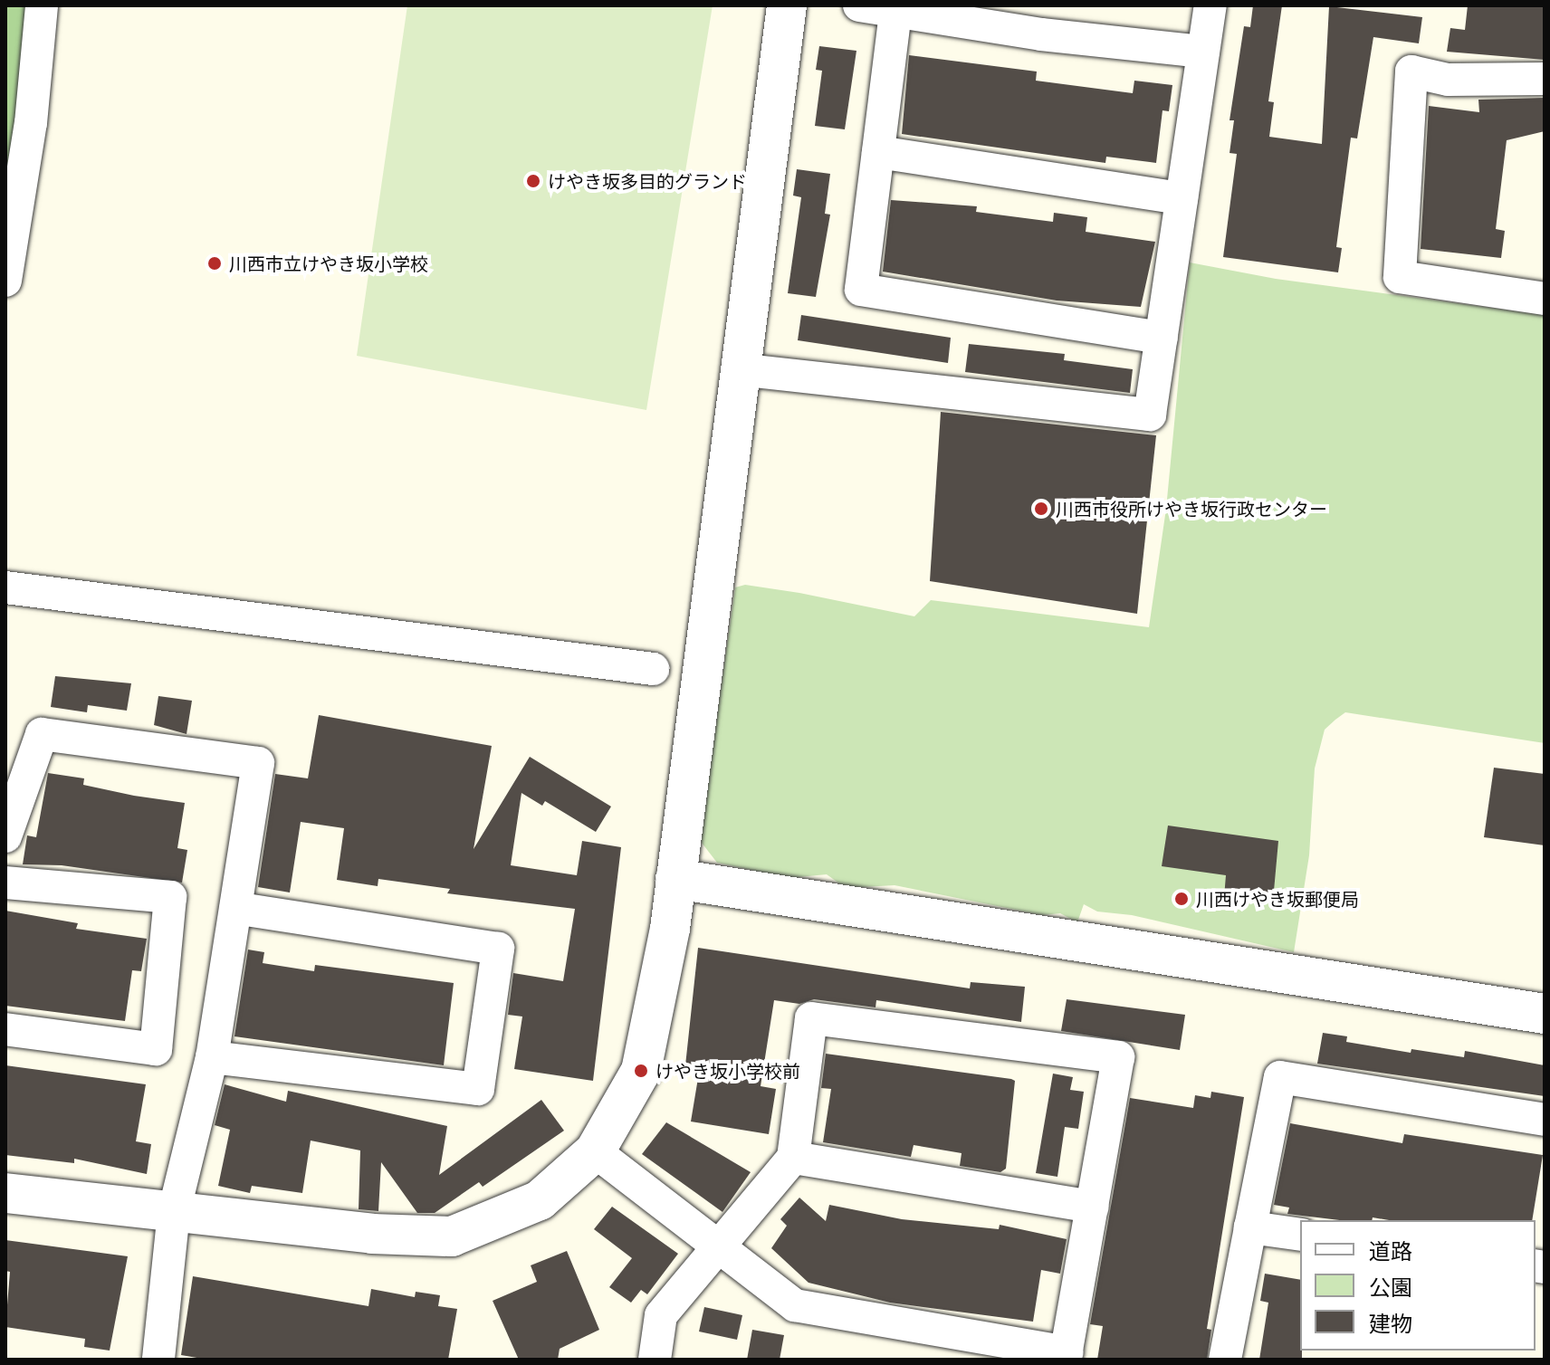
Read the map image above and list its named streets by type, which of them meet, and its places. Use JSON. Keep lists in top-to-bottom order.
{
  "places": [
    "けやき坂多目的グランド",
    "川西市立けやき坂小学校",
    "川西市役所けやき坂行政センター",
    "川西けやき坂郵便局",
    "けやき坂小学校前"
  ],
  "legend": ["道路", "公園", "建物"]
}
